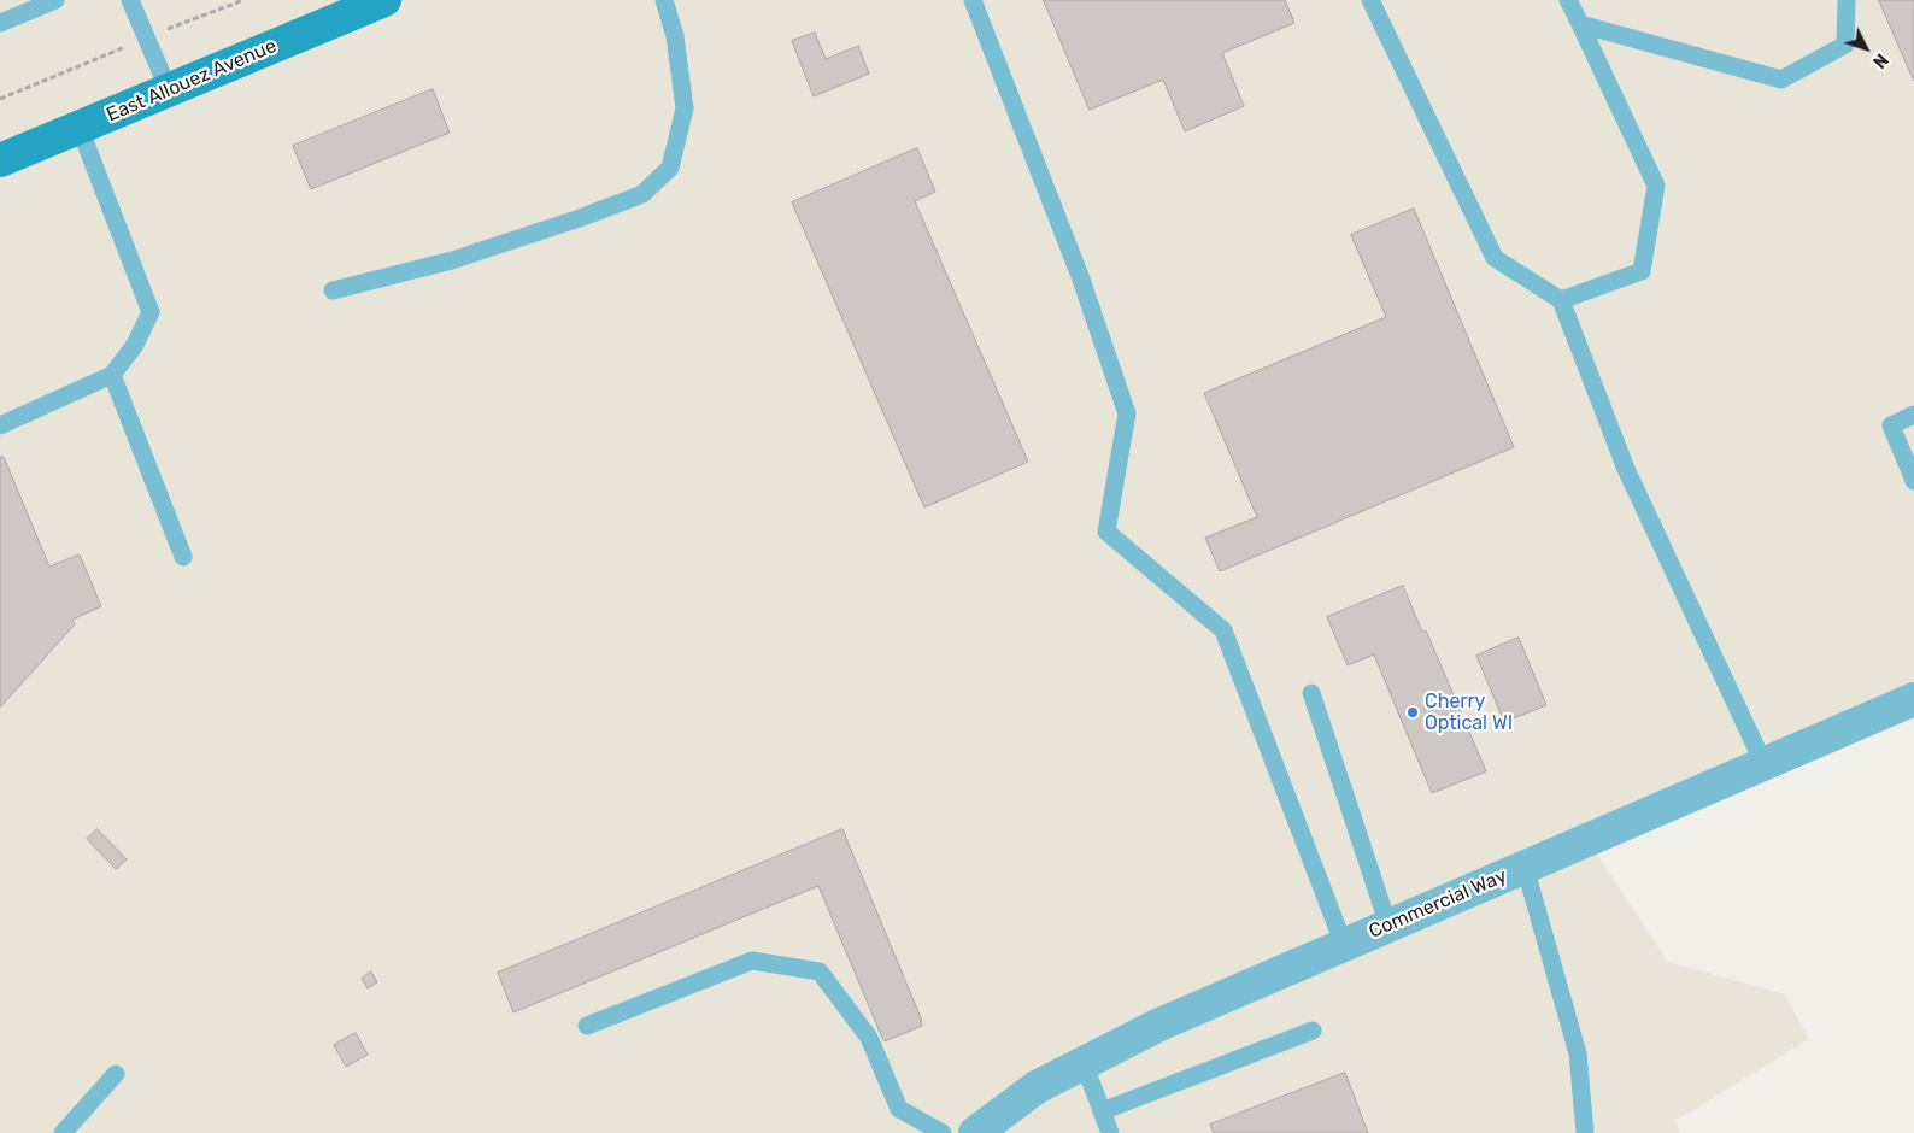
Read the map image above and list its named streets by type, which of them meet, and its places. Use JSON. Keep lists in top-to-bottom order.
{
  "streets": {
    "street": ["East Allouez Avenue", "Commercial Way"]
  },
  "places": ["Cherry Optical WI"],
  "north": "bottom right"
}
